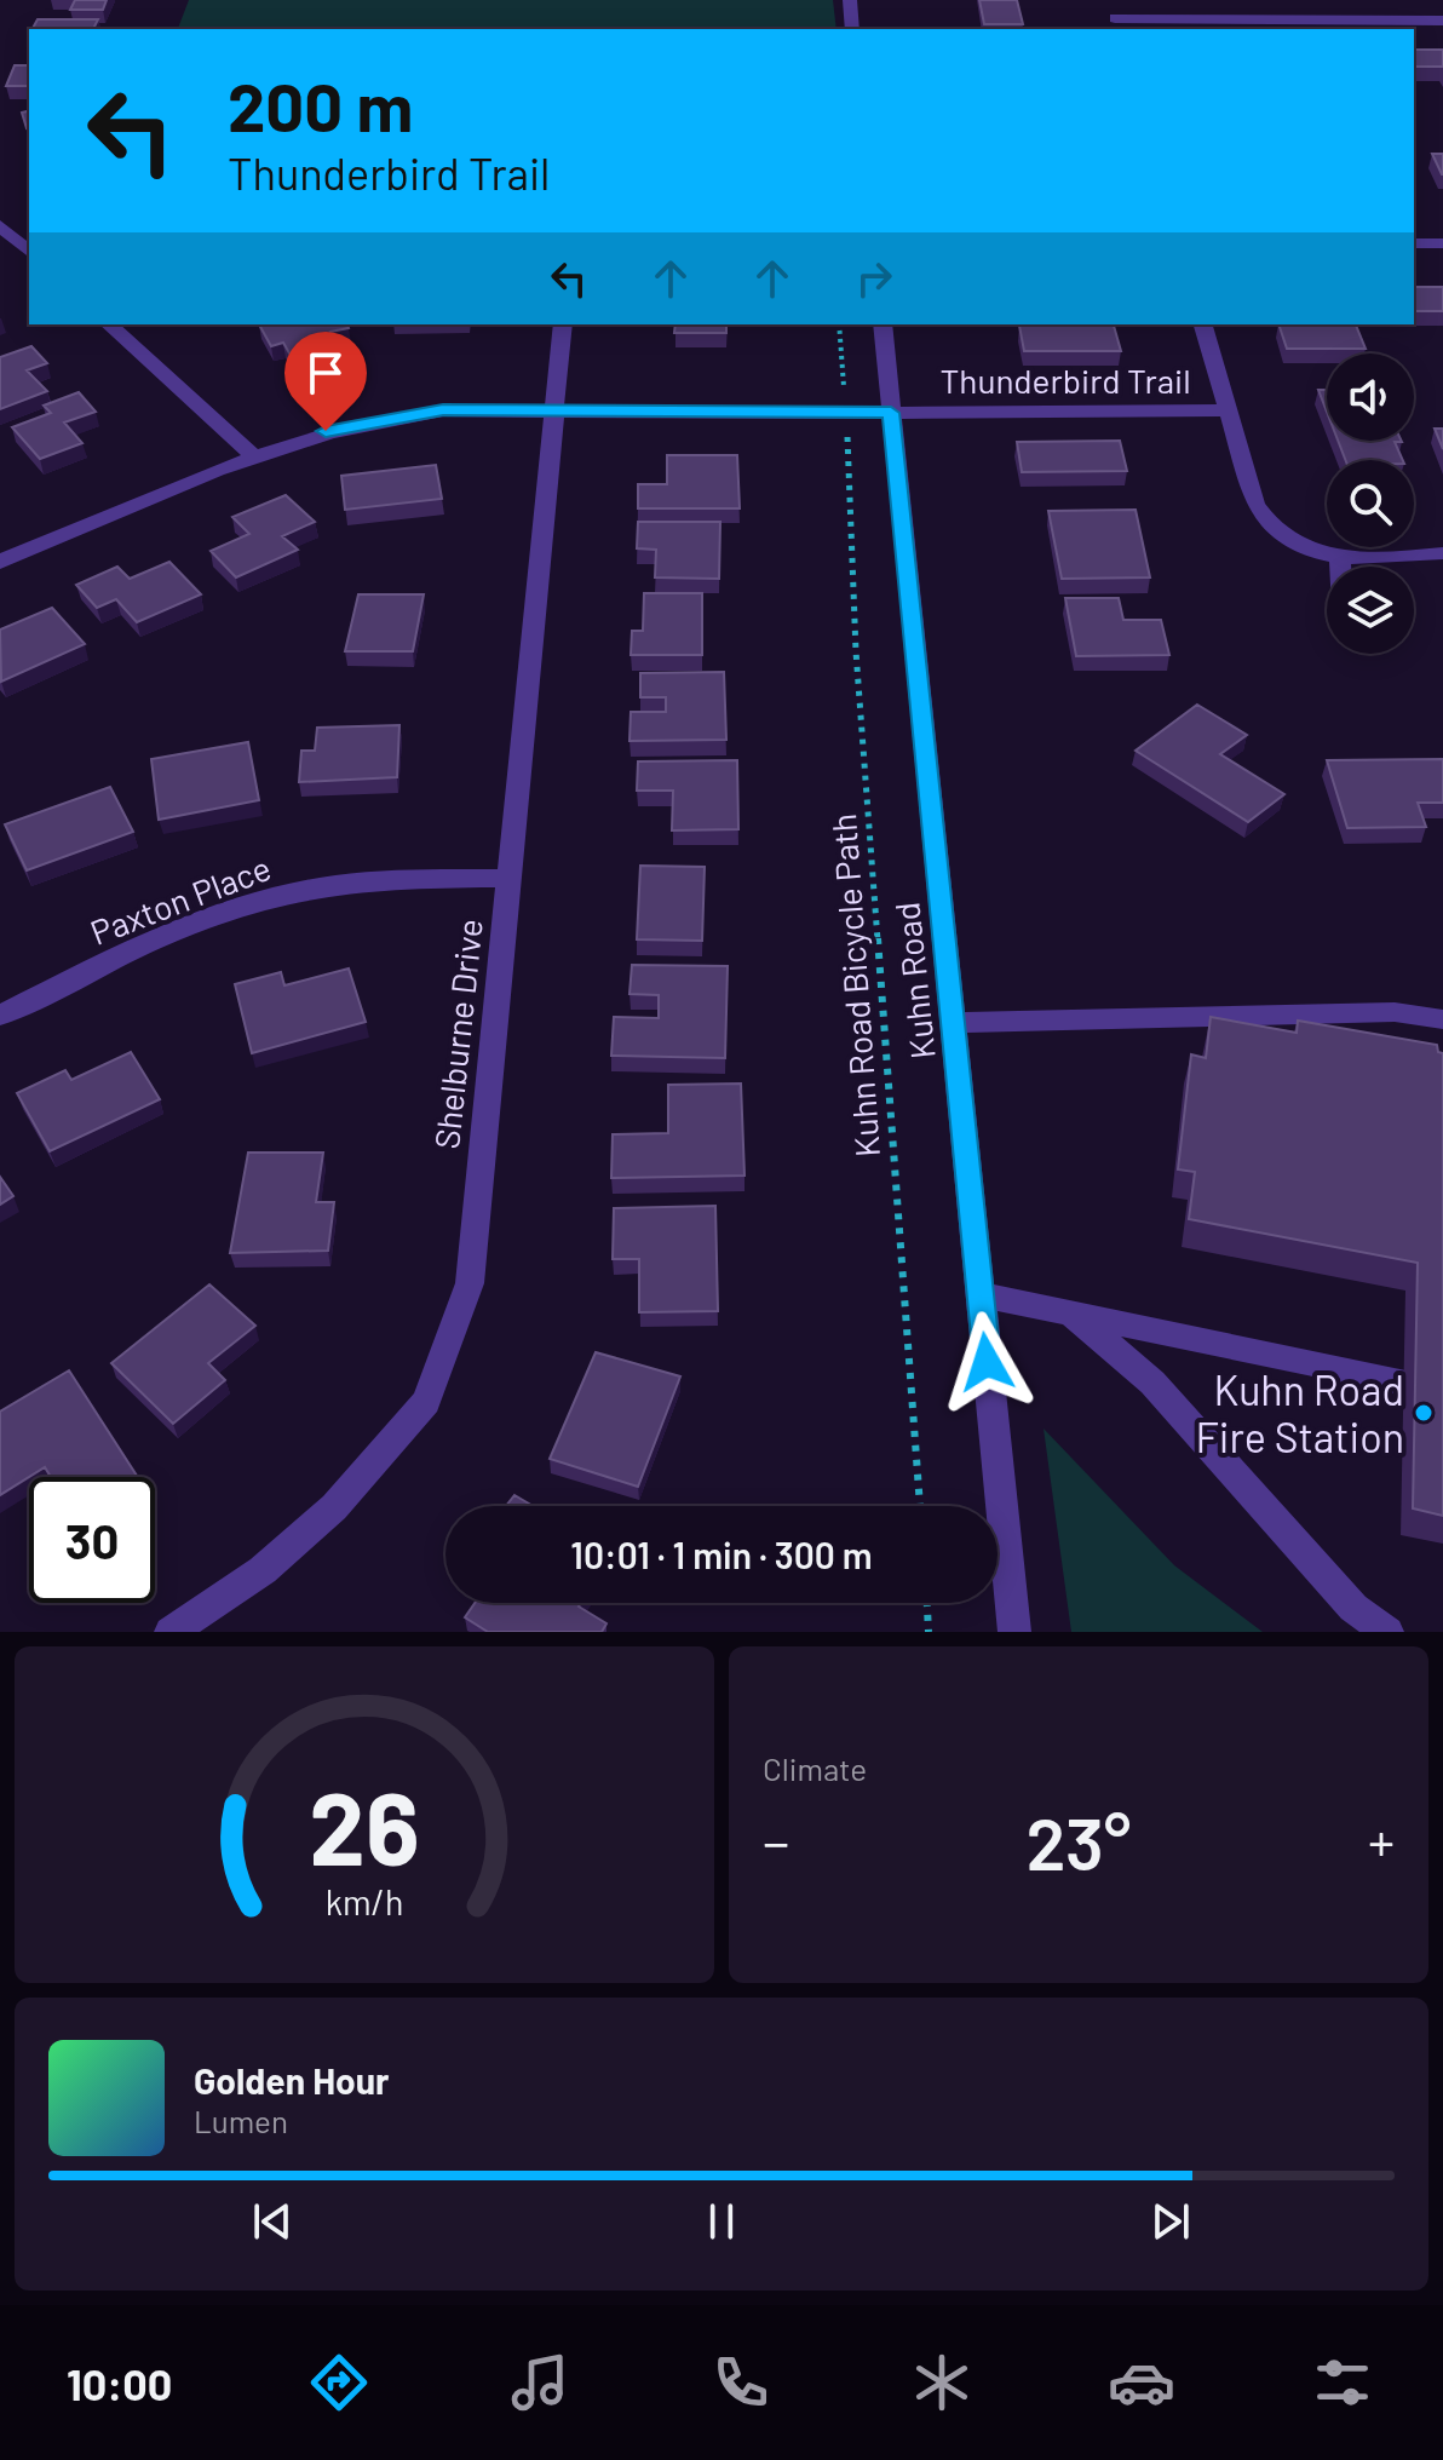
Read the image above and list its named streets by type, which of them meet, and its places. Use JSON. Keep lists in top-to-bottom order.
{
  "streets": {
    "street": [
      "Thunderbird Trail",
      "Paxton Place",
      "Kuhn Road",
      "Shelburne Drive"
    ],
    "path": ["Kuhn Road Bicycle Path"]
  },
  "crossings": [
    ["Thunderbird Trail", "Kuhn Road"],
    ["Thunderbird Trail", "Shelburne Drive"],
    ["Paxton Place", "Shelburne Drive"]
  ],
  "places": ["Kuhn Road Fire Station"],
  "page": {
    "turn": ["200 m", "Thunderbird Trail"],
    "limit": "30",
    "trip": "10:01 · 1 min · 300 m",
    "tile": "Climate",
    "heat": ["−", "23°", "+"],
    "song": ["Golden Hour", "Lumen"],
    "tabs": "10:00",
    "gauge": ["26", "km/h"]
  }
}
